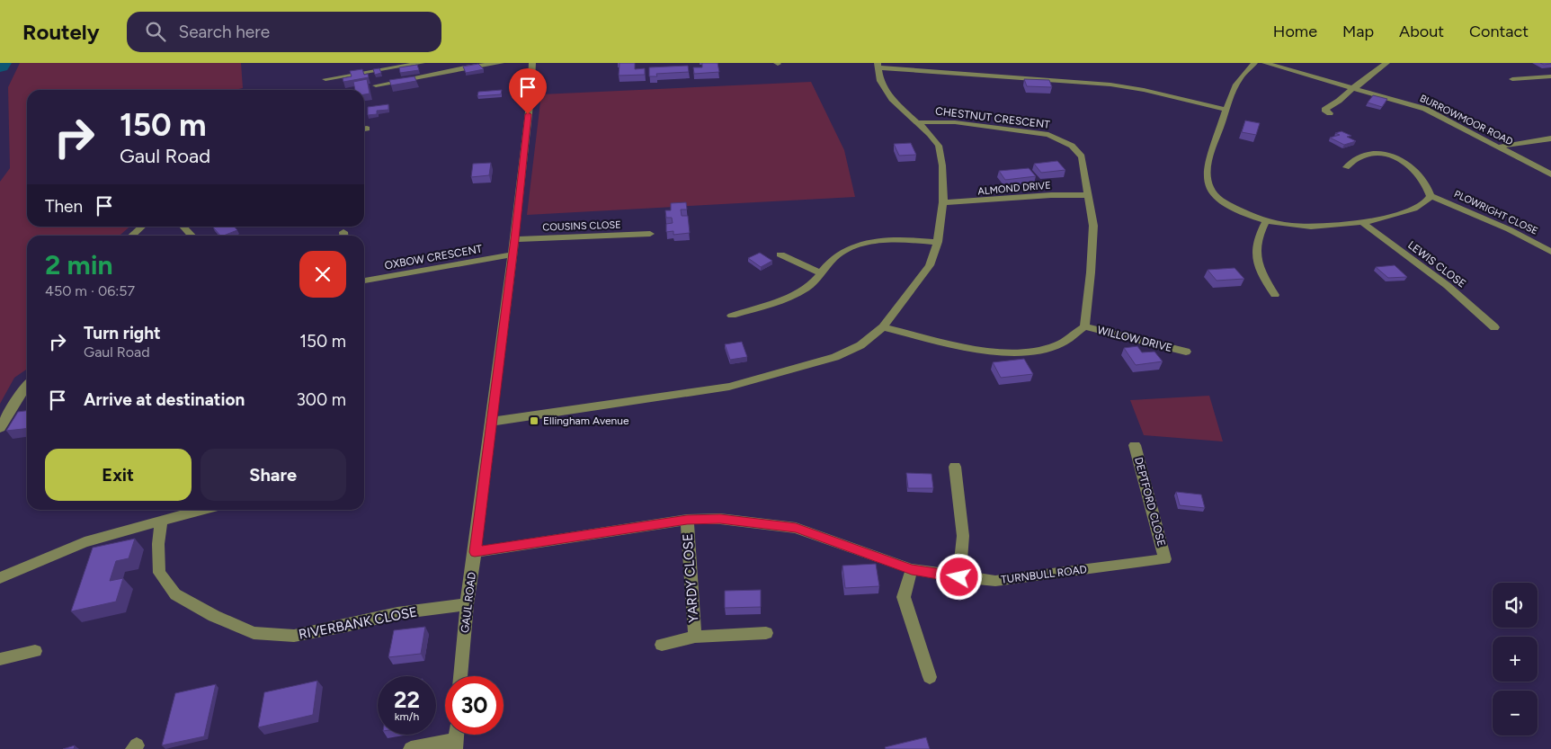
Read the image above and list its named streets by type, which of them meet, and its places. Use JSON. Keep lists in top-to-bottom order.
{
  "streets": {
    "street": [
      "CHESTNUT CRESCENT",
      "BURROWMOOR ROAD",
      "ALMOND DRIVE",
      "PLOWRIGHT CLOSE",
      "COUSINS CLOSE",
      "OXBOW CRESCENT",
      "LEWIS CLOSE",
      "WILLOW DRIVE",
      "DEPTFORD CLOSE",
      "TURNBULL ROAD",
      "YARDY CLOSE",
      "GAUL ROAD",
      "RIVERBANK CLOSE"
    ]
  },
  "crossings": [
    ["CHESTNUT CRESCENT", "ALMOND DRIVE"],
    ["CHESTNUT CRESCENT", "WILLOW DRIVE"],
    ["COUSINS CLOSE", "GAUL ROAD"],
    ["OXBOW CRESCENT", "GAUL ROAD"],
    ["DEPTFORD CLOSE", "TURNBULL ROAD"],
    ["TURNBULL ROAD", "YARDY CLOSE"],
    ["TURNBULL ROAD", "GAUL ROAD"],
    ["GAUL ROAD", "RIVERBANK CLOSE"]
  ],
  "places": {
    "transit": ["Ellingham Avenue"]
  },
  "page": {
    "header": "Routely",
    "search": "Search here",
    "nav": [
      "Home",
      "Map",
      "About",
      "Contact"
    ],
    "turn": ["150 m", "Gaul Road"],
    "then": "Then",
    "heading": ["2 min", "450 m · 06:57"],
    "list": [
      {
        "name": "Turn right",
        "note": "Gaul Road",
        "value": "150 m"
      },
      {
        "name": "Arrive at destination",
        "value": "300 m"
      }
    ],
    "buttons": ["Exit", "Share"],
    "map_buttons": ["+", "−"],
    "speed": "22 km/h",
    "limit": "30"
  }
}
